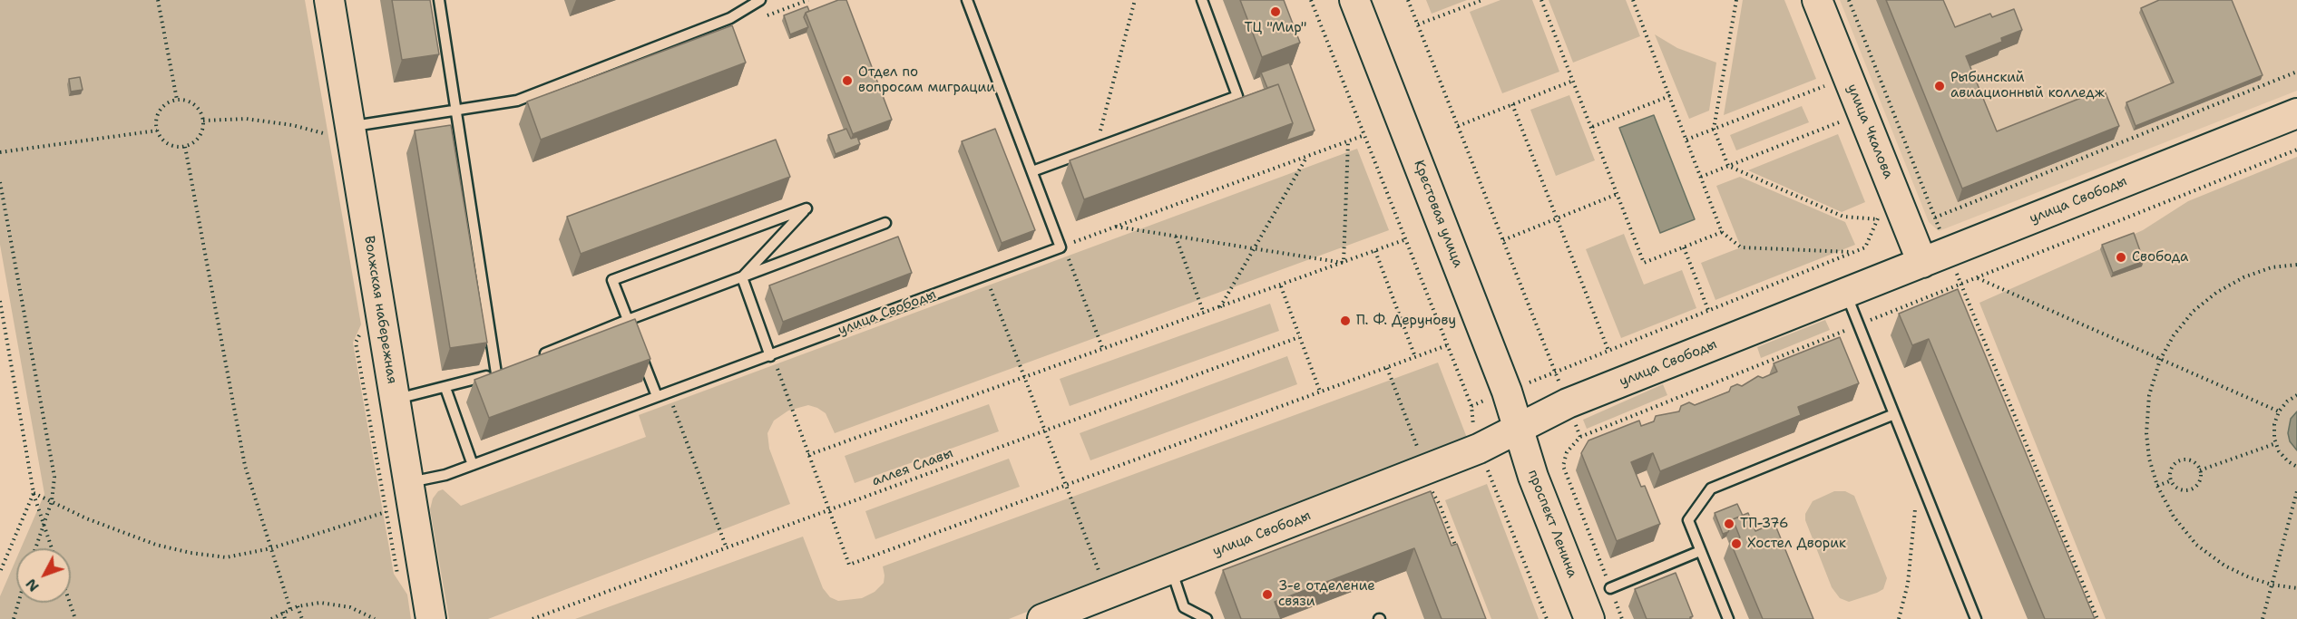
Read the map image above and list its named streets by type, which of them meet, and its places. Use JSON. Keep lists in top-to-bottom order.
{
  "streets": {
    "street": [
      "улица Чкалова",
      "улица Свободы",
      "Крестовая улица",
      "Волжская набережная",
      "проспект Ленина"
    ],
    "path": ["аллея Славы"]
  },
  "crossings": [
    ["улица Чкалова", "улица Свободы"],
    ["улица Свободы", "Крестовая улица"],
    ["улица Свободы", "Волжская набережная"],
    ["улица Свободы", "проспект Ленина"],
    ["Крестовая улица", "проспект Ленина"]
  ],
  "places": [
    "ТЦ \"Мир\"",
    "Отдел по вопросам миграции",
    "Рыбинский авиационный колледж",
    "Свобода",
    "П. Ф. Дерунову",
    "ТП-376",
    "Хостел Дворик",
    "3-е отделение связи"
  ],
  "north": "bottom left"
}
